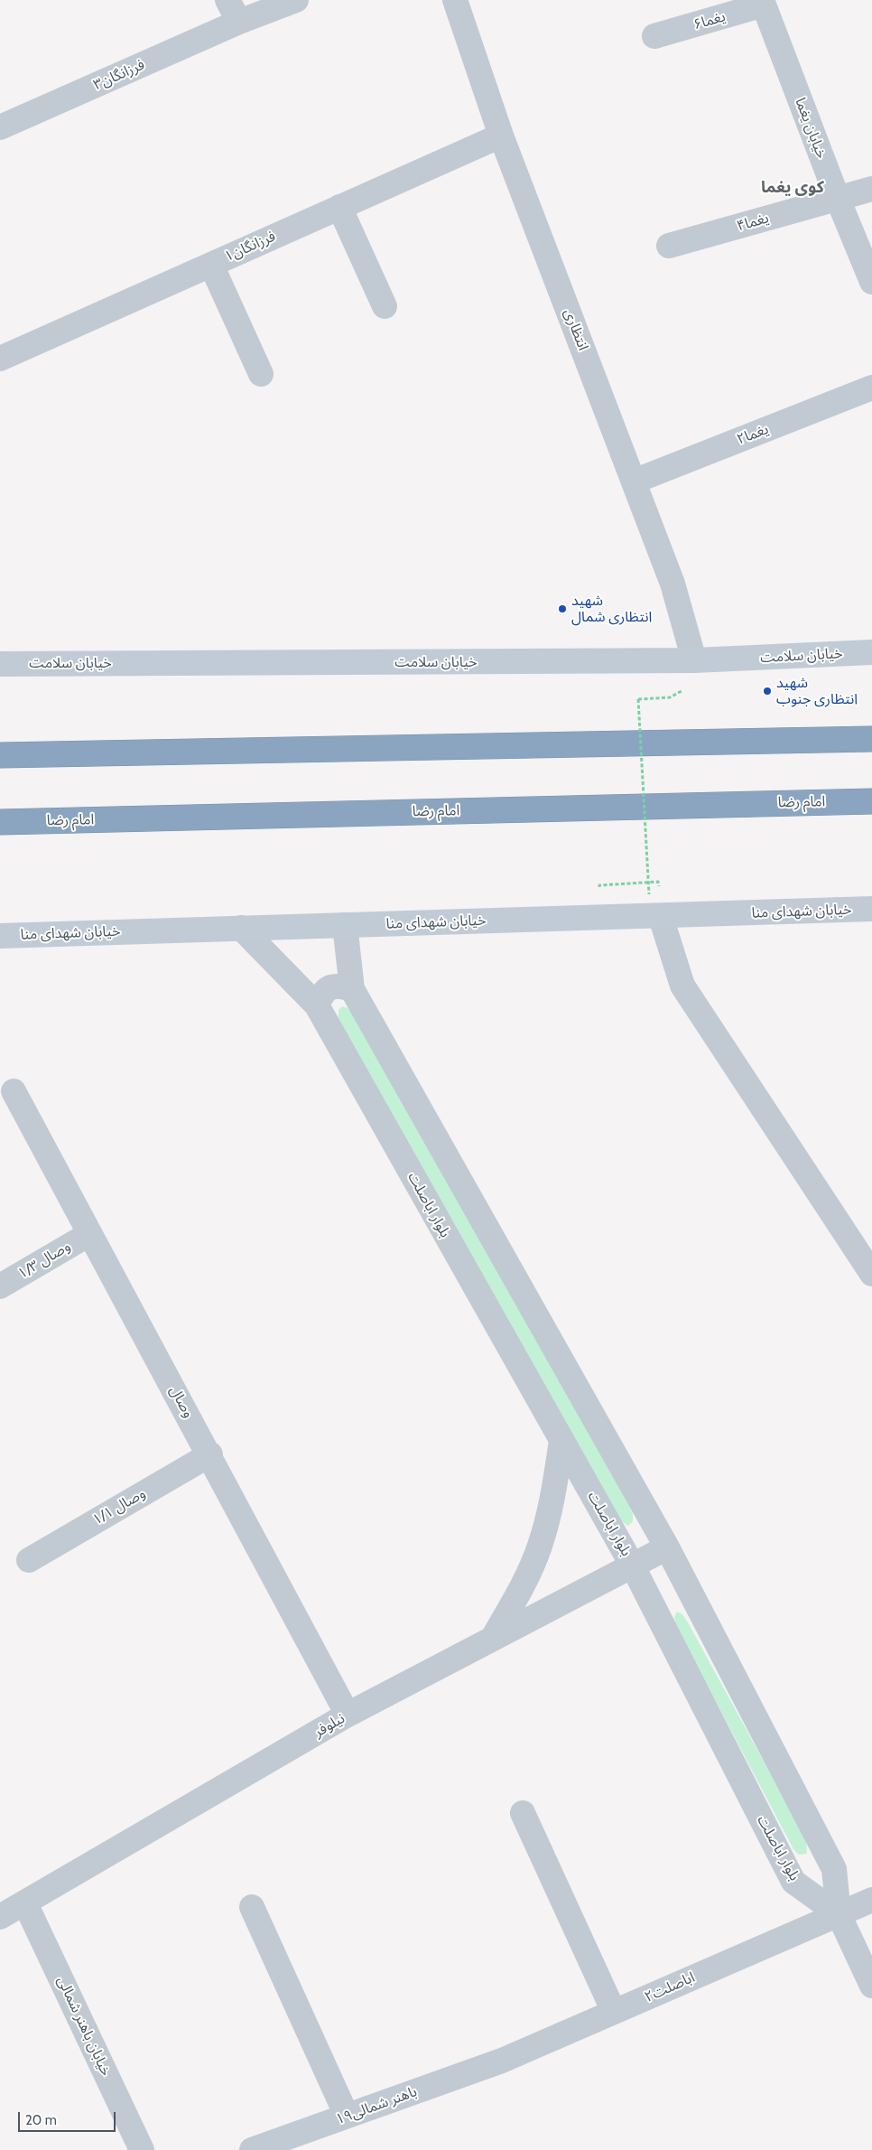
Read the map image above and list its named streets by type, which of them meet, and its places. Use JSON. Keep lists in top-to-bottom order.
{
  "streets": {
    "highway": ["امام رضا"],
    "street": [
      "یغما۶",
      "فرزانگان۳",
      "خیابان یغما",
      "یغما۴",
      "فرزانگان۱",
      "انتظاری",
      "یغما۲",
      "خیابان سلامت",
      "خیابان شهدای منا",
      "بلوار اباصلت",
      "وصال ۱/۳",
      "وصال",
      "وصال ۱/۱",
      "نیلوفر",
      "اباصلت۲",
      "خیابان باهنر شمالی",
      "باهنر شمالی۱۹"
    ]
  },
  "crossings": [
    ["یغما۶", "خیابان یغما"],
    ["خیابان یغما", "یغما۴"],
    ["فرزانگان۱", "انتظاری"],
    ["انتظاری", "یغما۲"],
    ["انتظاری", "خیابان سلامت"],
    ["خیابان شهدای منا", "بلوار اباصلت"],
    ["بلوار اباصلت", "نیلوفر"],
    ["بلوار اباصلت", "اباصلت۲"],
    ["وصال ۱/۳", "وصال"],
    ["وصال", "وصال ۱/۱"],
    ["وصال", "نیلوفر"],
    ["نیلوفر", "خیابان باهنر شمالی"],
    ["اباصلت۲", "باهنر شمالی۱۹"]
  ],
  "districts": ["کوی یغما"],
  "places": ["شهید انتظاری شمال", "شهید انتظاری جنوب"],
  "scale_bar": "20 m"
}
